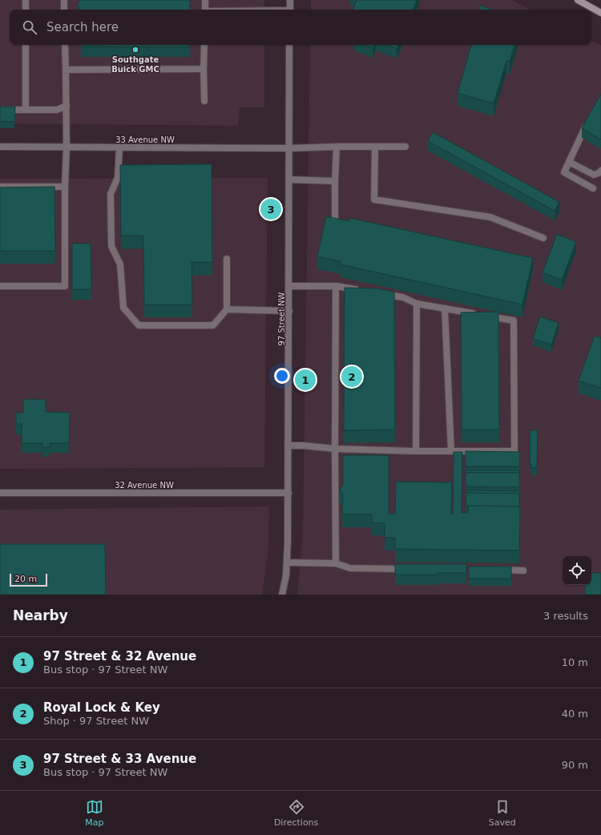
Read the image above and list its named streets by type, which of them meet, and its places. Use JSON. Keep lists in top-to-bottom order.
{
  "streets": {
    "street": ["33 Avenue NW", "97 Street NW", "32 Avenue NW"]
  },
  "crossings": [
    ["33 Avenue NW", "97 Street NW"],
    ["97 Street NW", "32 Avenue NW"]
  ],
  "places": ["Southgate Buick GMC"],
  "scale_bar": "20 m",
  "page": {
    "search": "Search here",
    "pins": ["3", "2", "1"],
    "scale": "20 m",
    "heading": ["Nearby", "3 results"],
    "list": [
      {
        "mark": "1",
        "name": "97 Street & 32 Avenue",
        "note": "Bus stop · 97 Street NW",
        "value": "10 m"
      },
      {
        "mark": "2",
        "name": "Royal Lock & Key",
        "note": "Shop · 97 Street NW",
        "value": "40 m"
      },
      {
        "mark": "3",
        "name": "97 Street & 33 Avenue",
        "note": "Bus stop · 97 Street NW",
        "value": "90 m"
      }
    ],
    "nav": ["Map", "Directions", "Saved"]
  }
}
